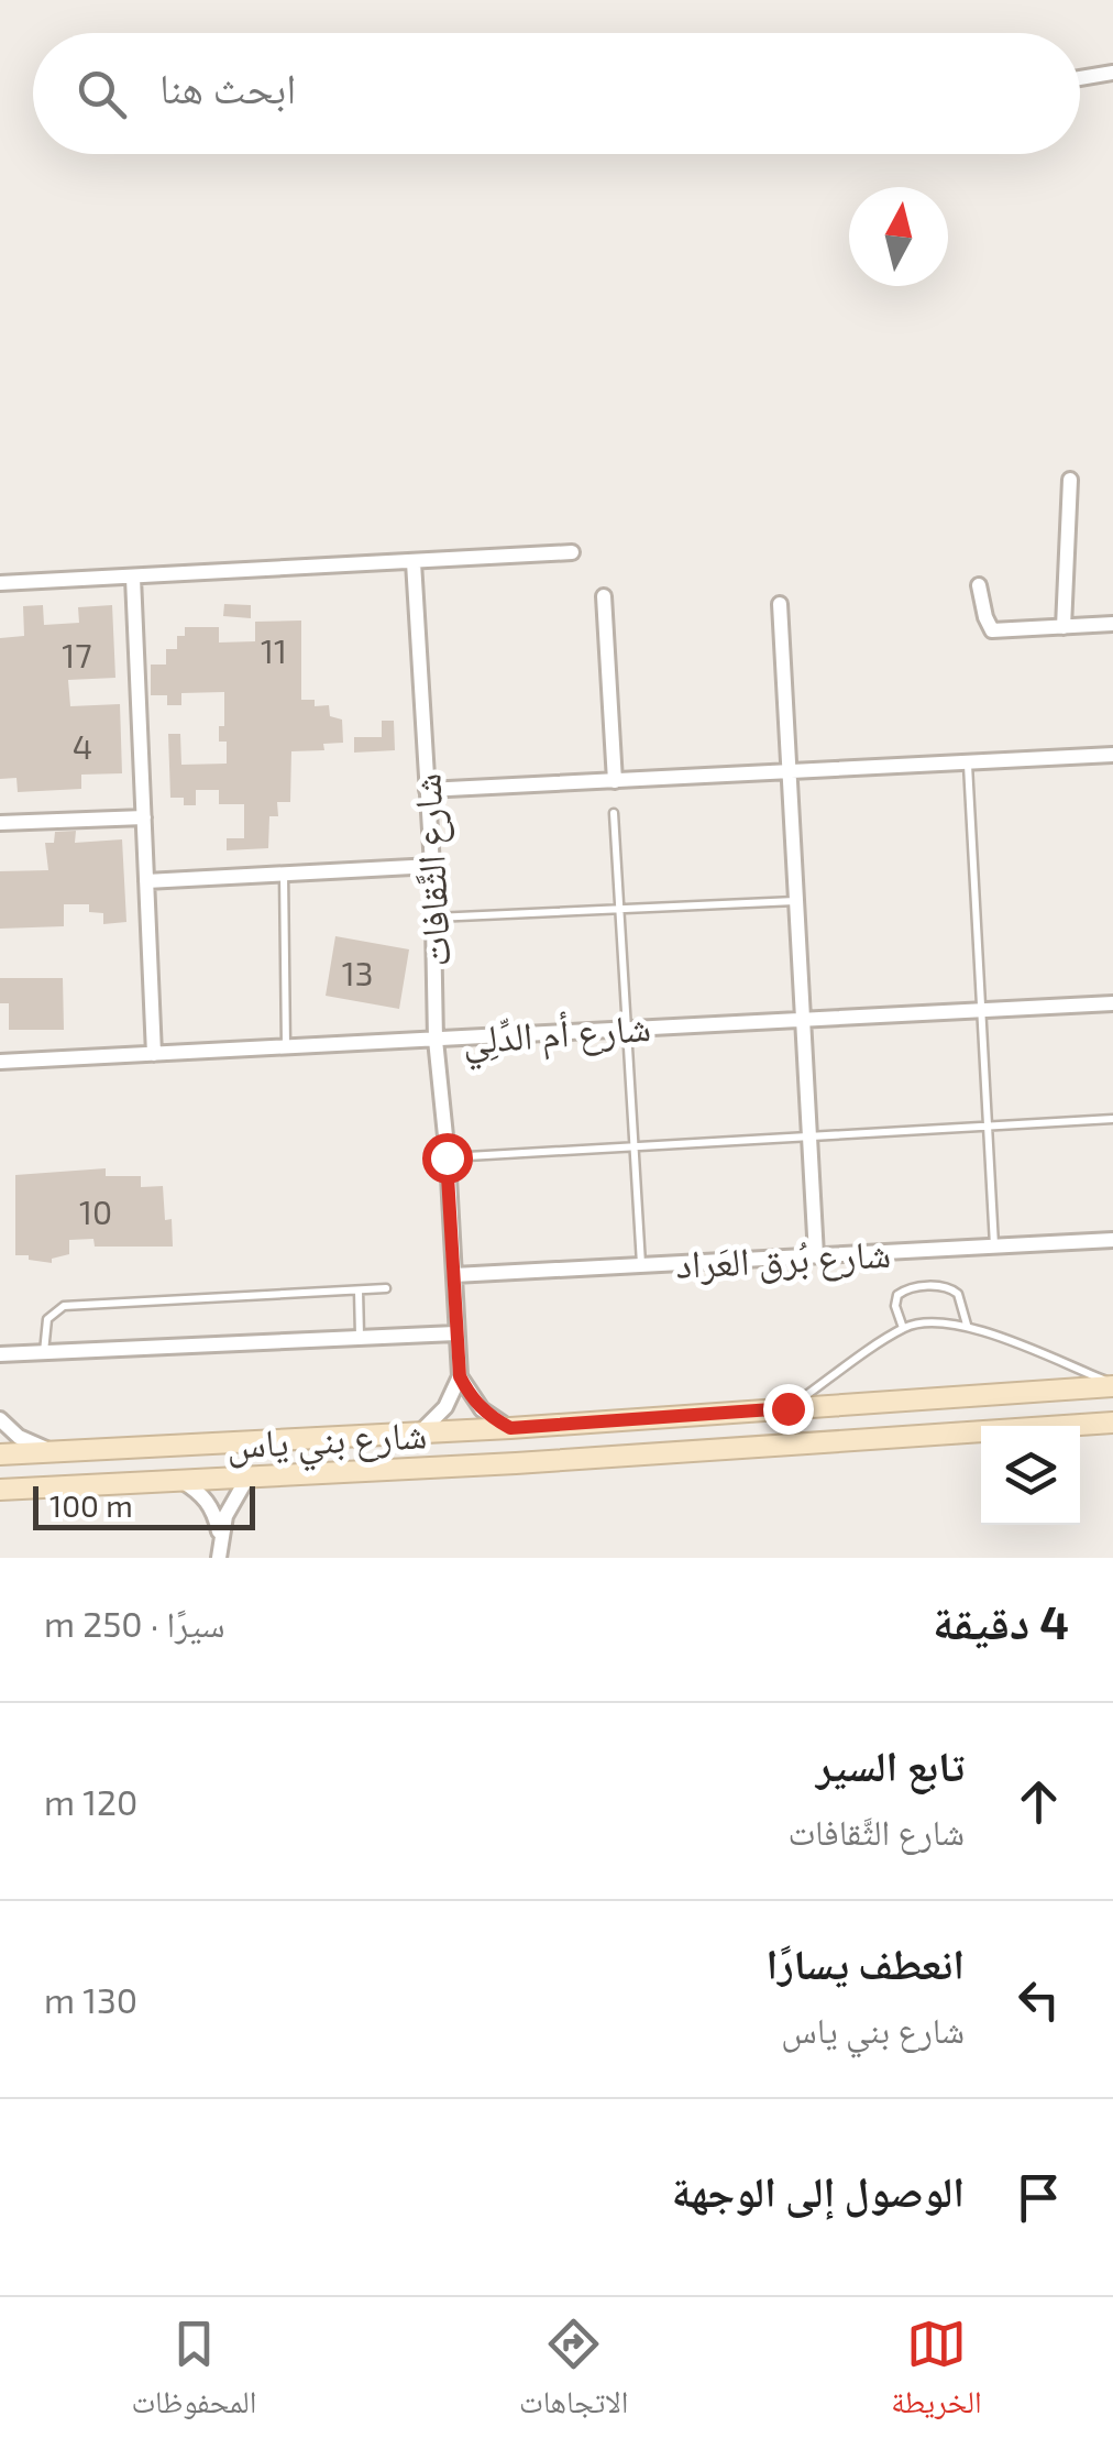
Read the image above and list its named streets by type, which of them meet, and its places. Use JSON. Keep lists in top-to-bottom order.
{
  "streets": {
    "main road": ["شارع بني ياس"],
    "street": ["شارع الثَّقافات", "شارع أم الدِّلِي", "شارع بُرق العَراد"]
  },
  "crossings": [
    ["شارع الثَّقافات", "شارع أم الدِّلِي"],
    ["شارع الثَّقافات", "شارع بُرق العَراد"]
  ],
  "house_numbers": [
    "11",
    "17",
    "4",
    "13",
    "10"
  ],
  "scale_bar": "100 m",
  "north": "top",
  "page": {
    "search": "ابحث هنا",
    "scale": "100 m",
    "heading": ["4 دقيقة", "سيرًا · 250 m"],
    "list": [
      ["تابع السير", "شارع الثَّقافات", "120 m"],
      ["انعطف يسارًا", "شارع بني ياس", "130 m"],
      "الوصول إلى الوجهة"
    ],
    "nav": ["الخريطة", "الاتجاهات", "المحفوظات"]
  }
}
